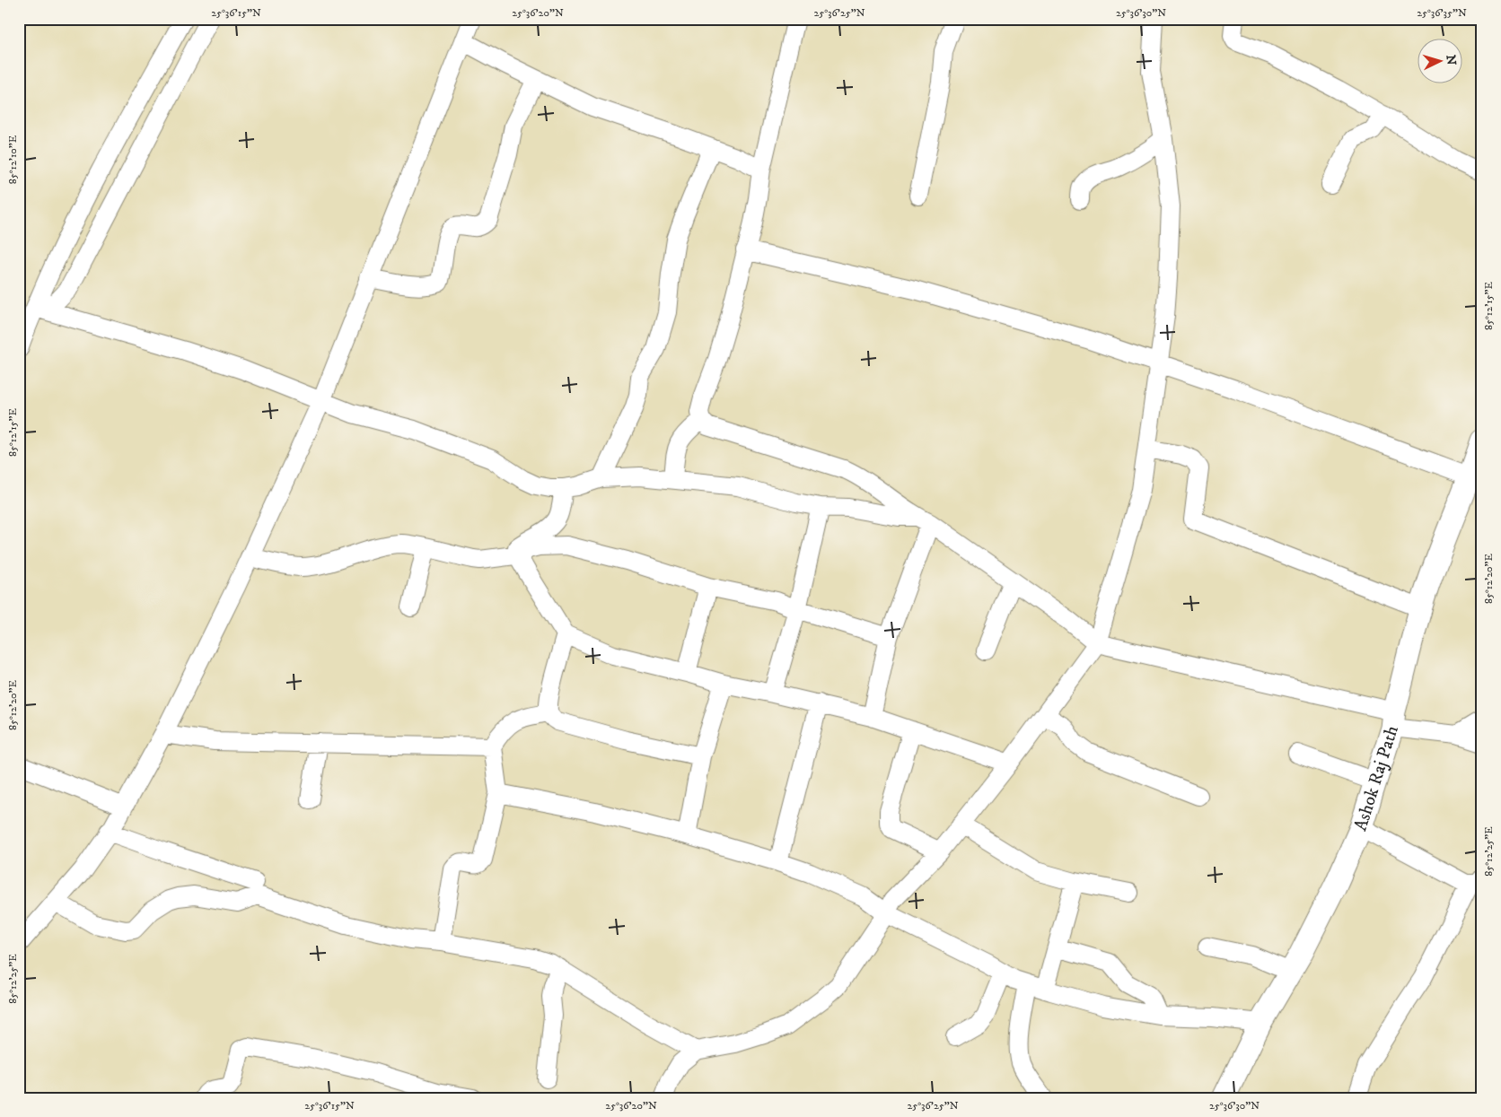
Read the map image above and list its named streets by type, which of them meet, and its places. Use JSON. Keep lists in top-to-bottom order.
{
  "streets": {
    "main road": ["Ashok Raj Path"]
  },
  "north": "right",
  "coordinates": [
    "25°36'15\"N",
    "25°36'20\"N",
    "25°36'25\"N",
    "25°36'30\"N",
    "25°36'35\"N",
    "85°12'10\"E",
    "85°12'15\"E",
    "85°12'20\"E",
    "85°12'25\"E"
  ]
}
